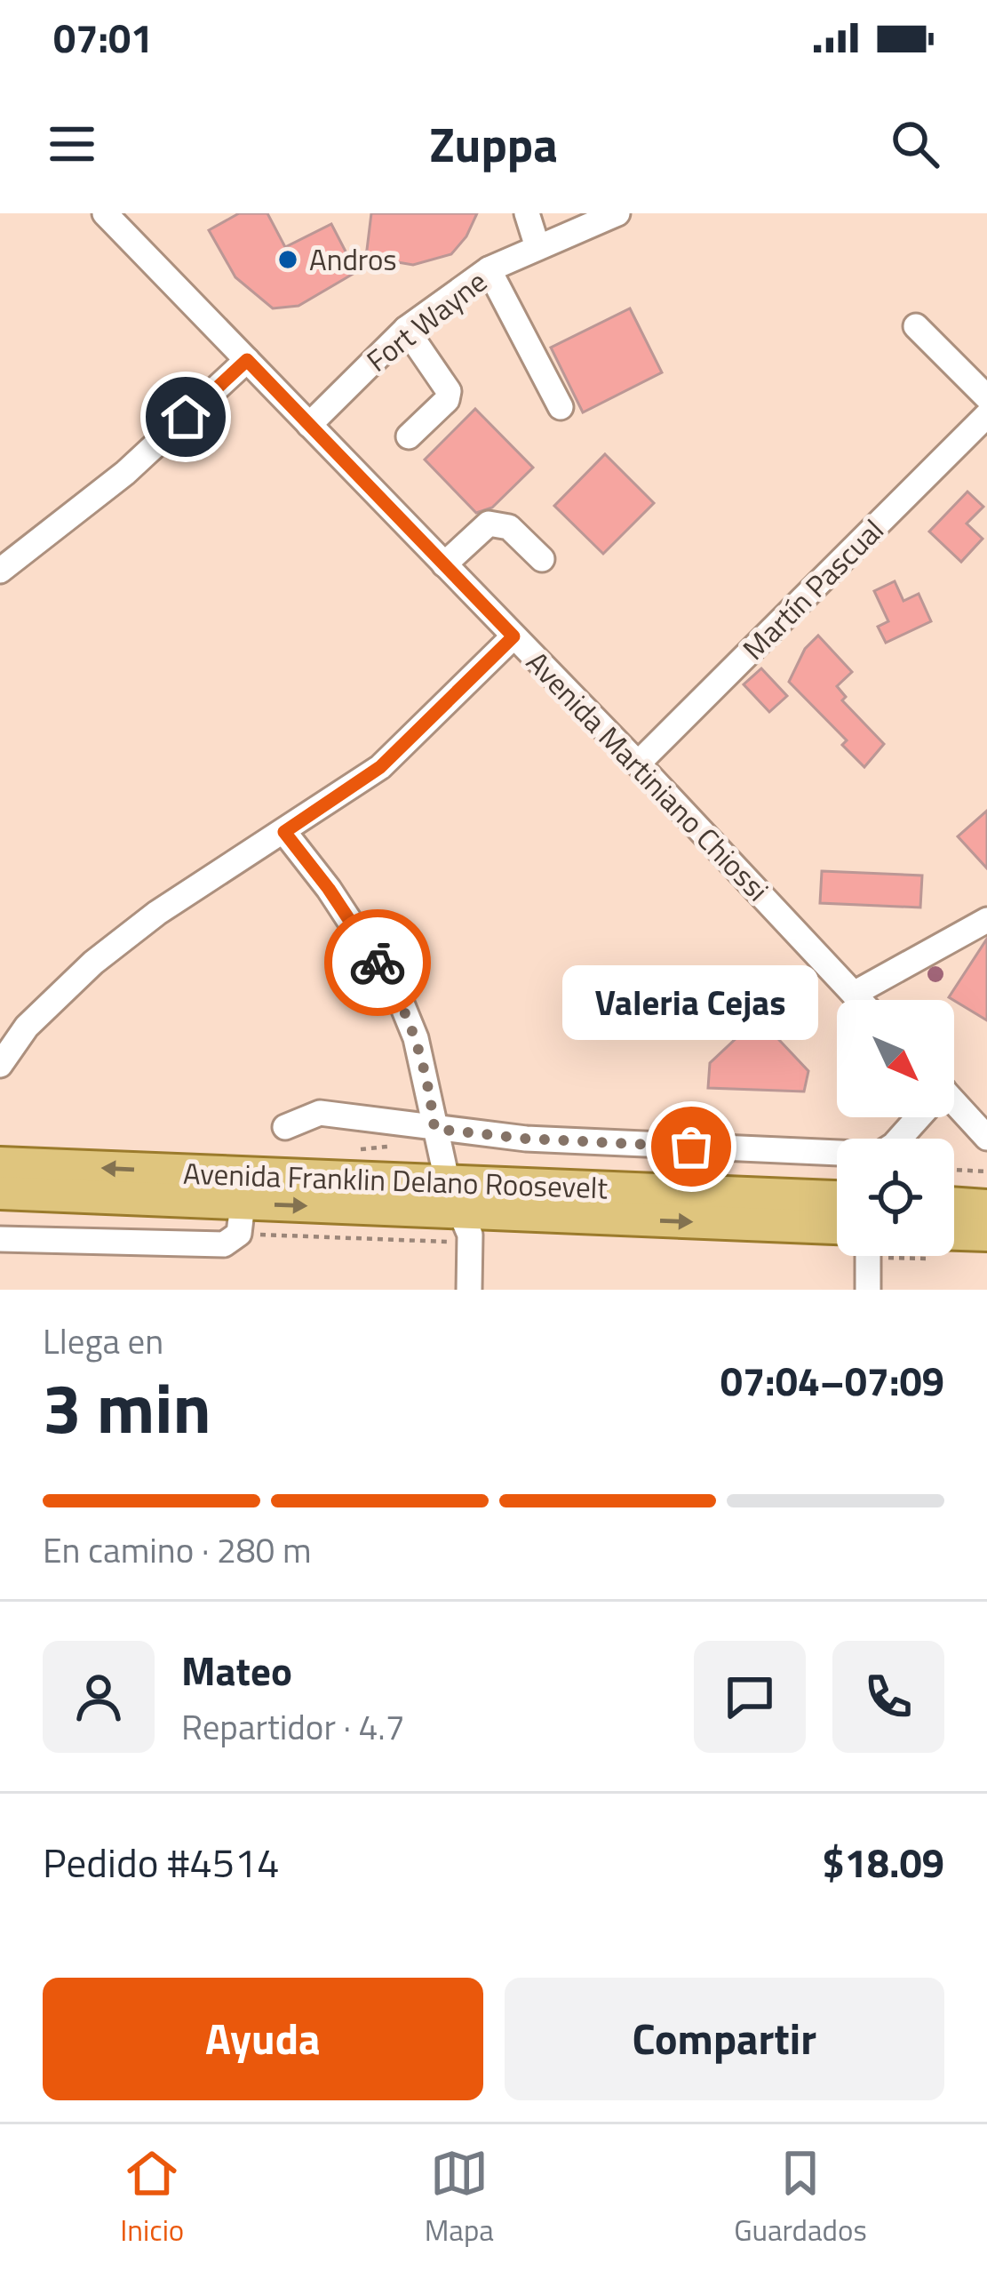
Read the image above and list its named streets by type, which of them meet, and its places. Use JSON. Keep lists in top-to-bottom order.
{
  "streets": {
    "main road": ["Avenida Franklin Delano Roosevelt"],
    "street": ["Fort Wayne", "Martín Pascual", "Avenida Martiniano Chiossi"]
  },
  "crossings": [
    ["Fort Wayne", "Avenida Martiniano Chiossi"],
    ["Martín Pascual", "Avenida Martiniano Chiossi"]
  ],
  "places": ["Andros", "Valeria Cejas"],
  "north": "bottom right",
  "page": {
    "status": "07:01",
    "header": "Zuppa",
    "bubble": "Valeria Cejas",
    "heading": ["3 min", "Llega en", "07:04–07:09"],
    "panel": [
      "Mateo",
      "Repartidor · 4.7",
      "Pedido #4514",
      "$18.09"
    ],
    "bar": "En camino · 280 m",
    "buttons": ["Ayuda", "Compartir"],
    "tabs": ["Inicio", "Mapa", "Guardados"]
  }
}
